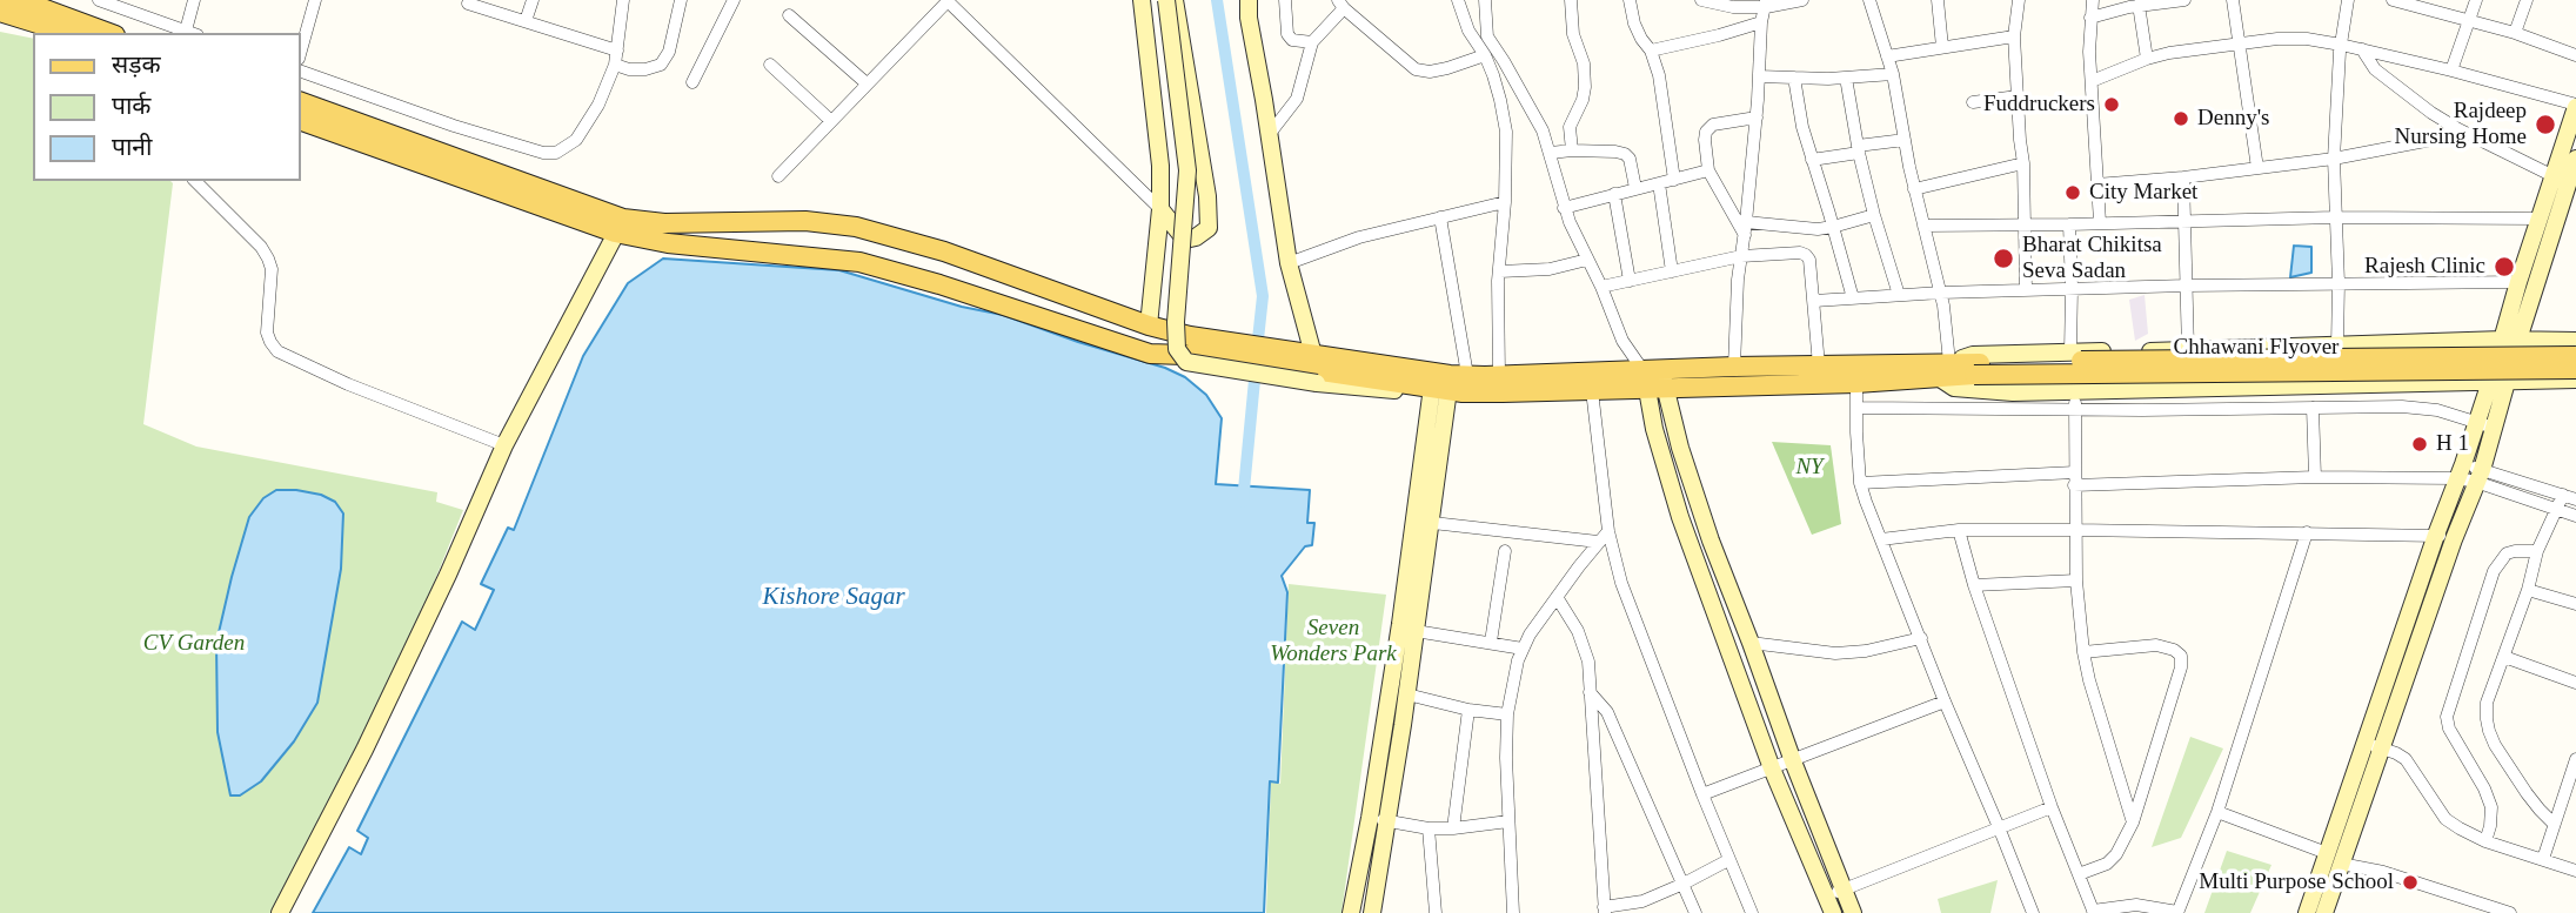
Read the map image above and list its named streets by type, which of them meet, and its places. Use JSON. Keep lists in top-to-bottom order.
{
  "streets": {
    "main road": ["Chhawani Flyover"]
  },
  "water": ["Kishore Sagar"],
  "parks": ["NY", "Seven Wonders Park", "CV Garden"],
  "places": [
    "Fuddruckers",
    "Denny's",
    "Rajdeep Nursing Home",
    "City Market",
    "Bharat Chikitsa Seva Sadan",
    "Rajesh Clinic",
    "H 1",
    "Multi Purpose School"
  ],
  "legend": ["सड़क", "पार्क", "पानी"]
}
